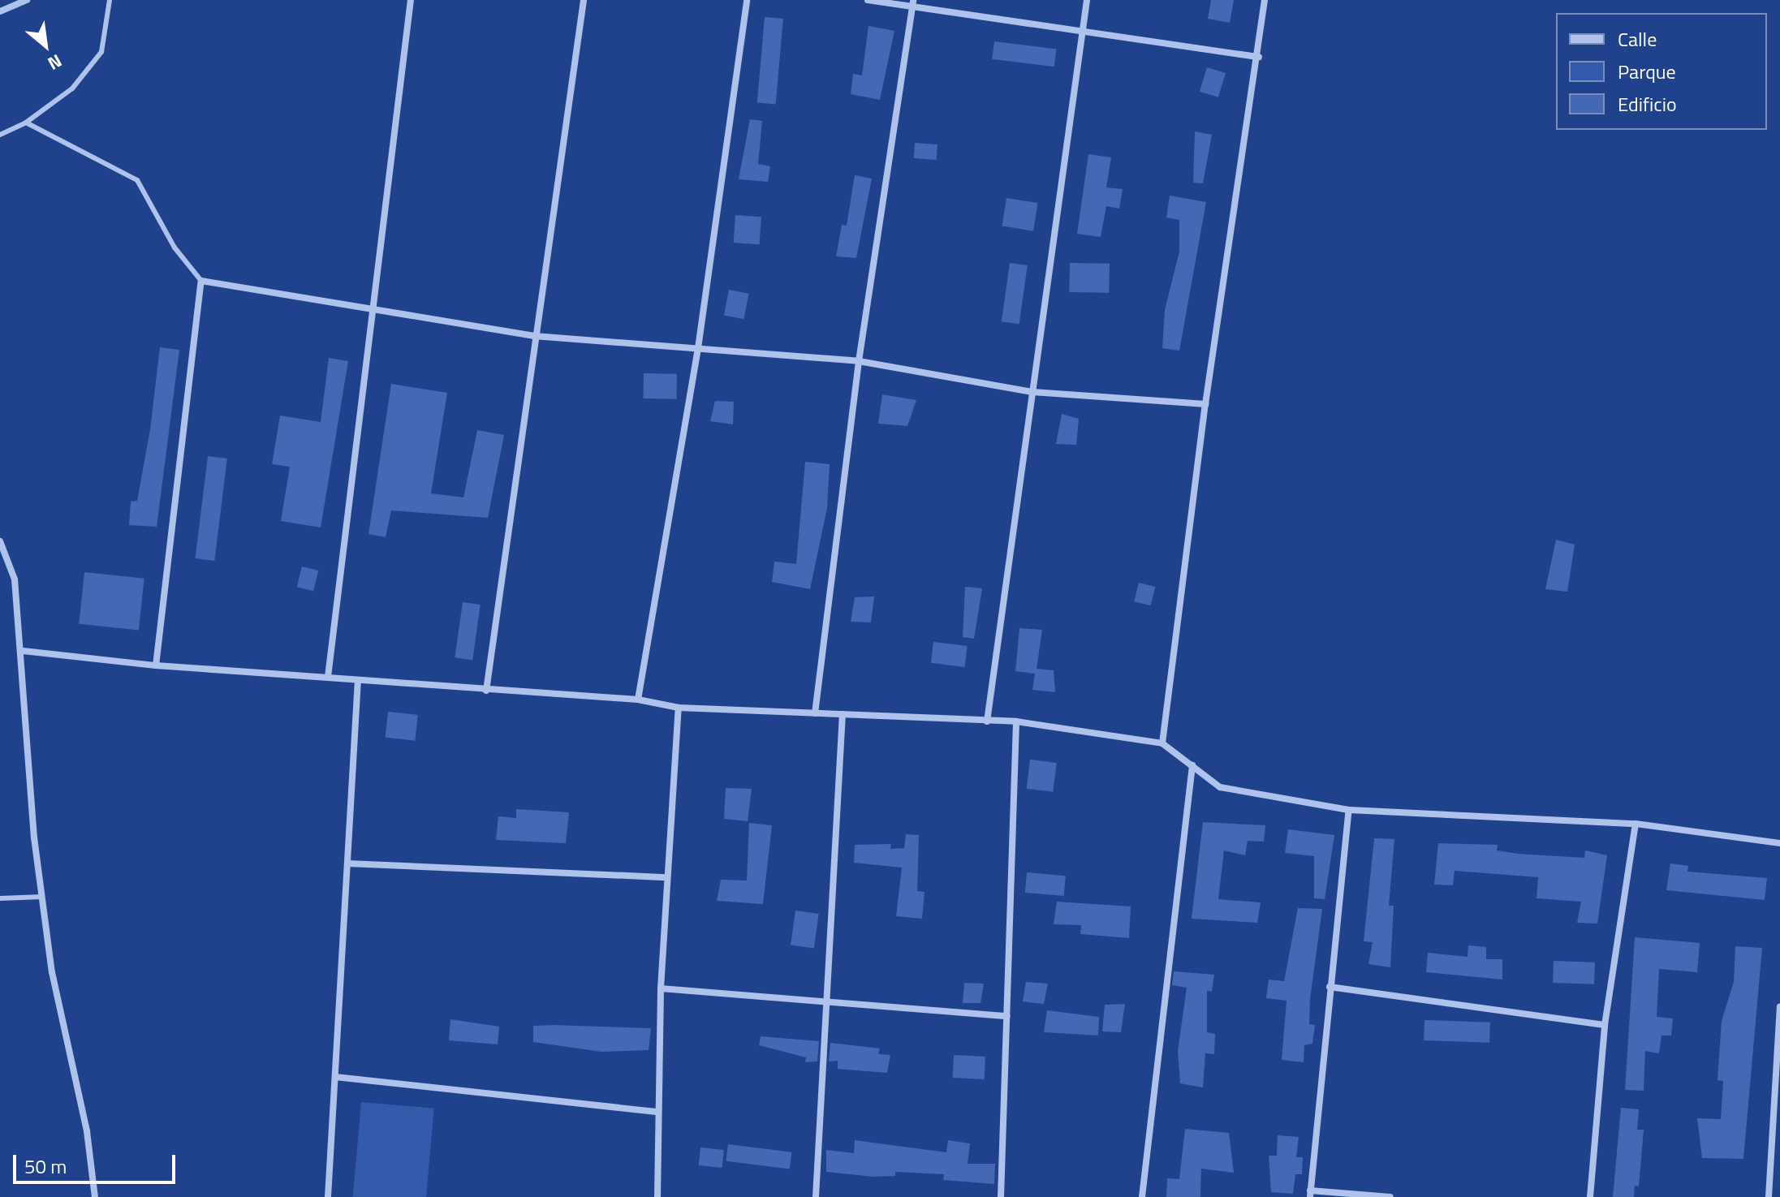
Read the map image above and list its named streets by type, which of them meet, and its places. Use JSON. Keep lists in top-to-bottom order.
{
  "legend": ["Calle", "Parque", "Edificio"],
  "scale_bar": "50 m",
  "north": "bottom right"
}
